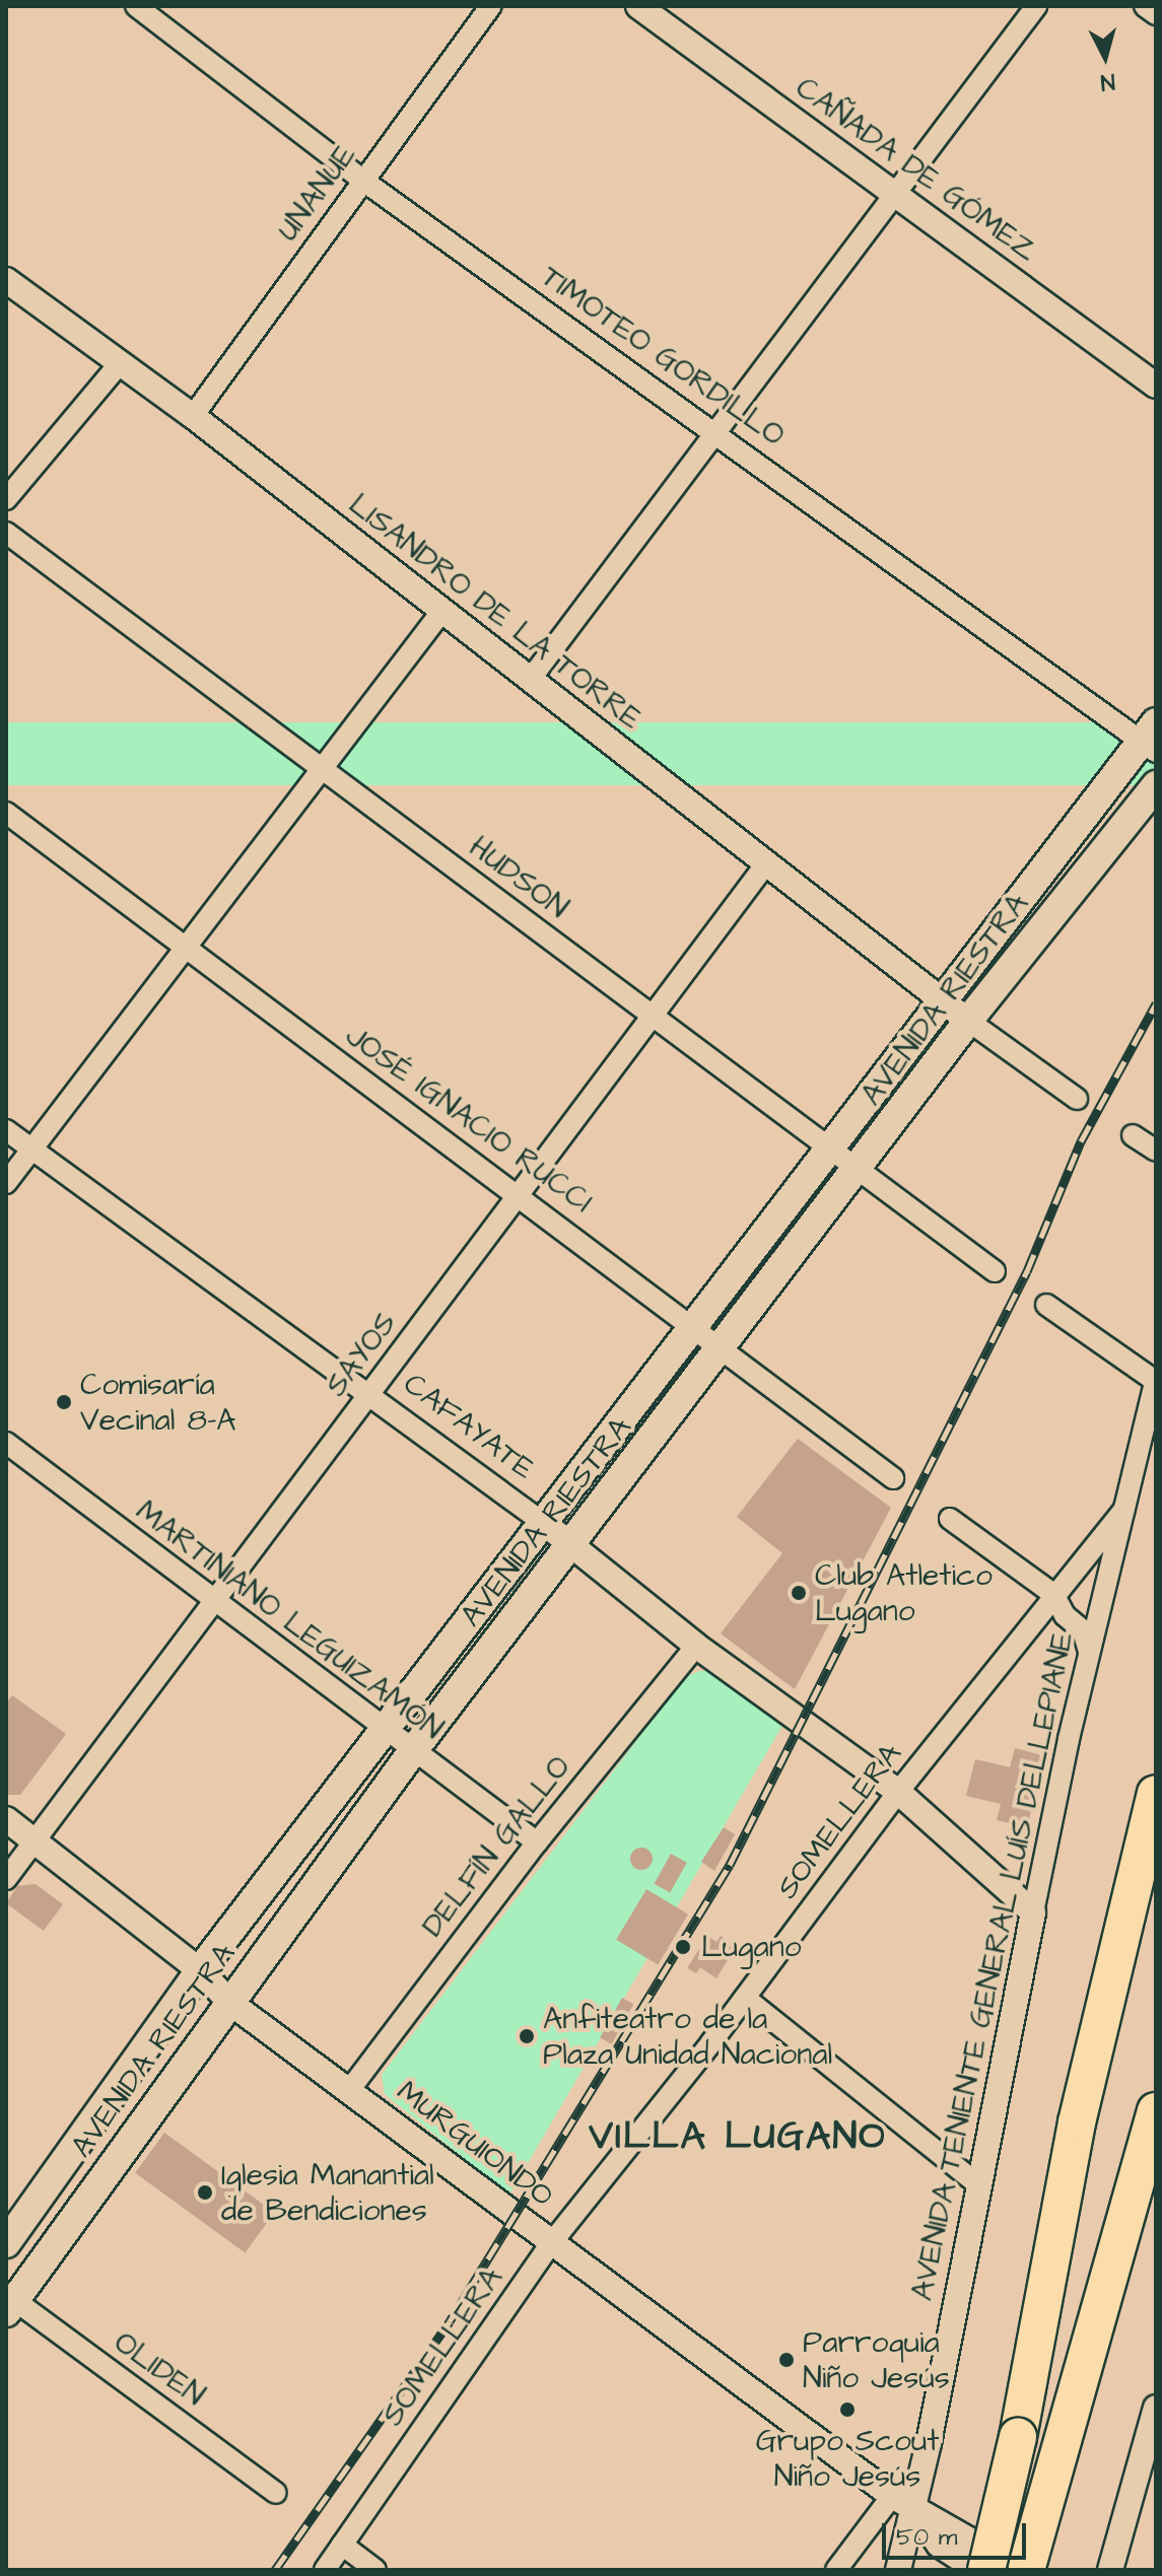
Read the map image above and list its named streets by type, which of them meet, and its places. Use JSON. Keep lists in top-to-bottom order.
{
  "streets": {
    "main road": ["AVENIDA RIESTRA"],
    "street": [
      "CAÑADA DE GÓMEZ",
      "UNANUE",
      "TIMOTEO GORDILLO",
      "LISANDRO DE LA TORRE",
      "HUDSON",
      "JOSÉ IGNACIO RUCCI",
      "SAYOS",
      "CAFAYATE",
      "MARTINIANO LEGUIZAMÓN",
      "SOMELLERA",
      "DELFÍN GALLO",
      "AVENIDA TENIENTE GENERAL LUÍS DELLEPIANE",
      "MURGUIONDO",
      "OLIDEN"
    ]
  },
  "crossings": [
    ["UNANUE", "TIMOTEO GORDILLO"],
    ["UNANUE", "LISANDRO DE LA TORRE"],
    ["TIMOTEO GORDILLO", "AVENIDA RIESTRA"],
    ["LISANDRO DE LA TORRE", "AVENIDA RIESTRA"],
    ["LISANDRO DE LA TORRE", "SAYOS"],
    ["HUDSON", "AVENIDA RIESTRA"],
    ["HUDSON", "SAYOS"],
    ["AVENIDA RIESTRA", "JOSÉ IGNACIO RUCCI"],
    ["AVENIDA RIESTRA", "CAFAYATE"],
    ["AVENIDA RIESTRA", "MARTINIANO LEGUIZAMÓN"],
    ["AVENIDA RIESTRA", "MURGUIONDO"],
    ["AVENIDA RIESTRA", "OLIDEN"],
    ["JOSÉ IGNACIO RUCCI", "SAYOS"],
    ["SAYOS", "CAFAYATE"],
    ["SAYOS", "MARTINIANO LEGUIZAMÓN"],
    ["SAYOS", "MURGUIONDO"],
    ["CAFAYATE", "SOMELLERA"],
    ["CAFAYATE", "DELFÍN GALLO"],
    ["CAFAYATE", "AVENIDA TENIENTE GENERAL LUÍS DELLEPIANE"],
    ["MARTINIANO LEGUIZAMÓN", "DELFÍN GALLO"],
    ["SOMELLERA", "AVENIDA TENIENTE GENERAL LUÍS DELLEPIANE"],
    ["SOMELLERA", "MURGUIONDO"],
    ["DELFÍN GALLO", "MURGUIONDO"],
    ["AVENIDA TENIENTE GENERAL LUÍS DELLEPIANE", "MURGUIONDO"]
  ],
  "districts": ["VILLA LUGANO"],
  "places": [
    "Comisaría Vecinal 8-A",
    "Club Atletico Lugano",
    "Lugano",
    "Anfiteatro de la Plaza Unidad Nacional",
    "Iglesia Manantial de Bendiciones",
    "Parroquia Niño Jesús",
    "Grupo Scout Niño Jesús"
  ],
  "scale_bar": "50 m",
  "north": "bottom"
}
